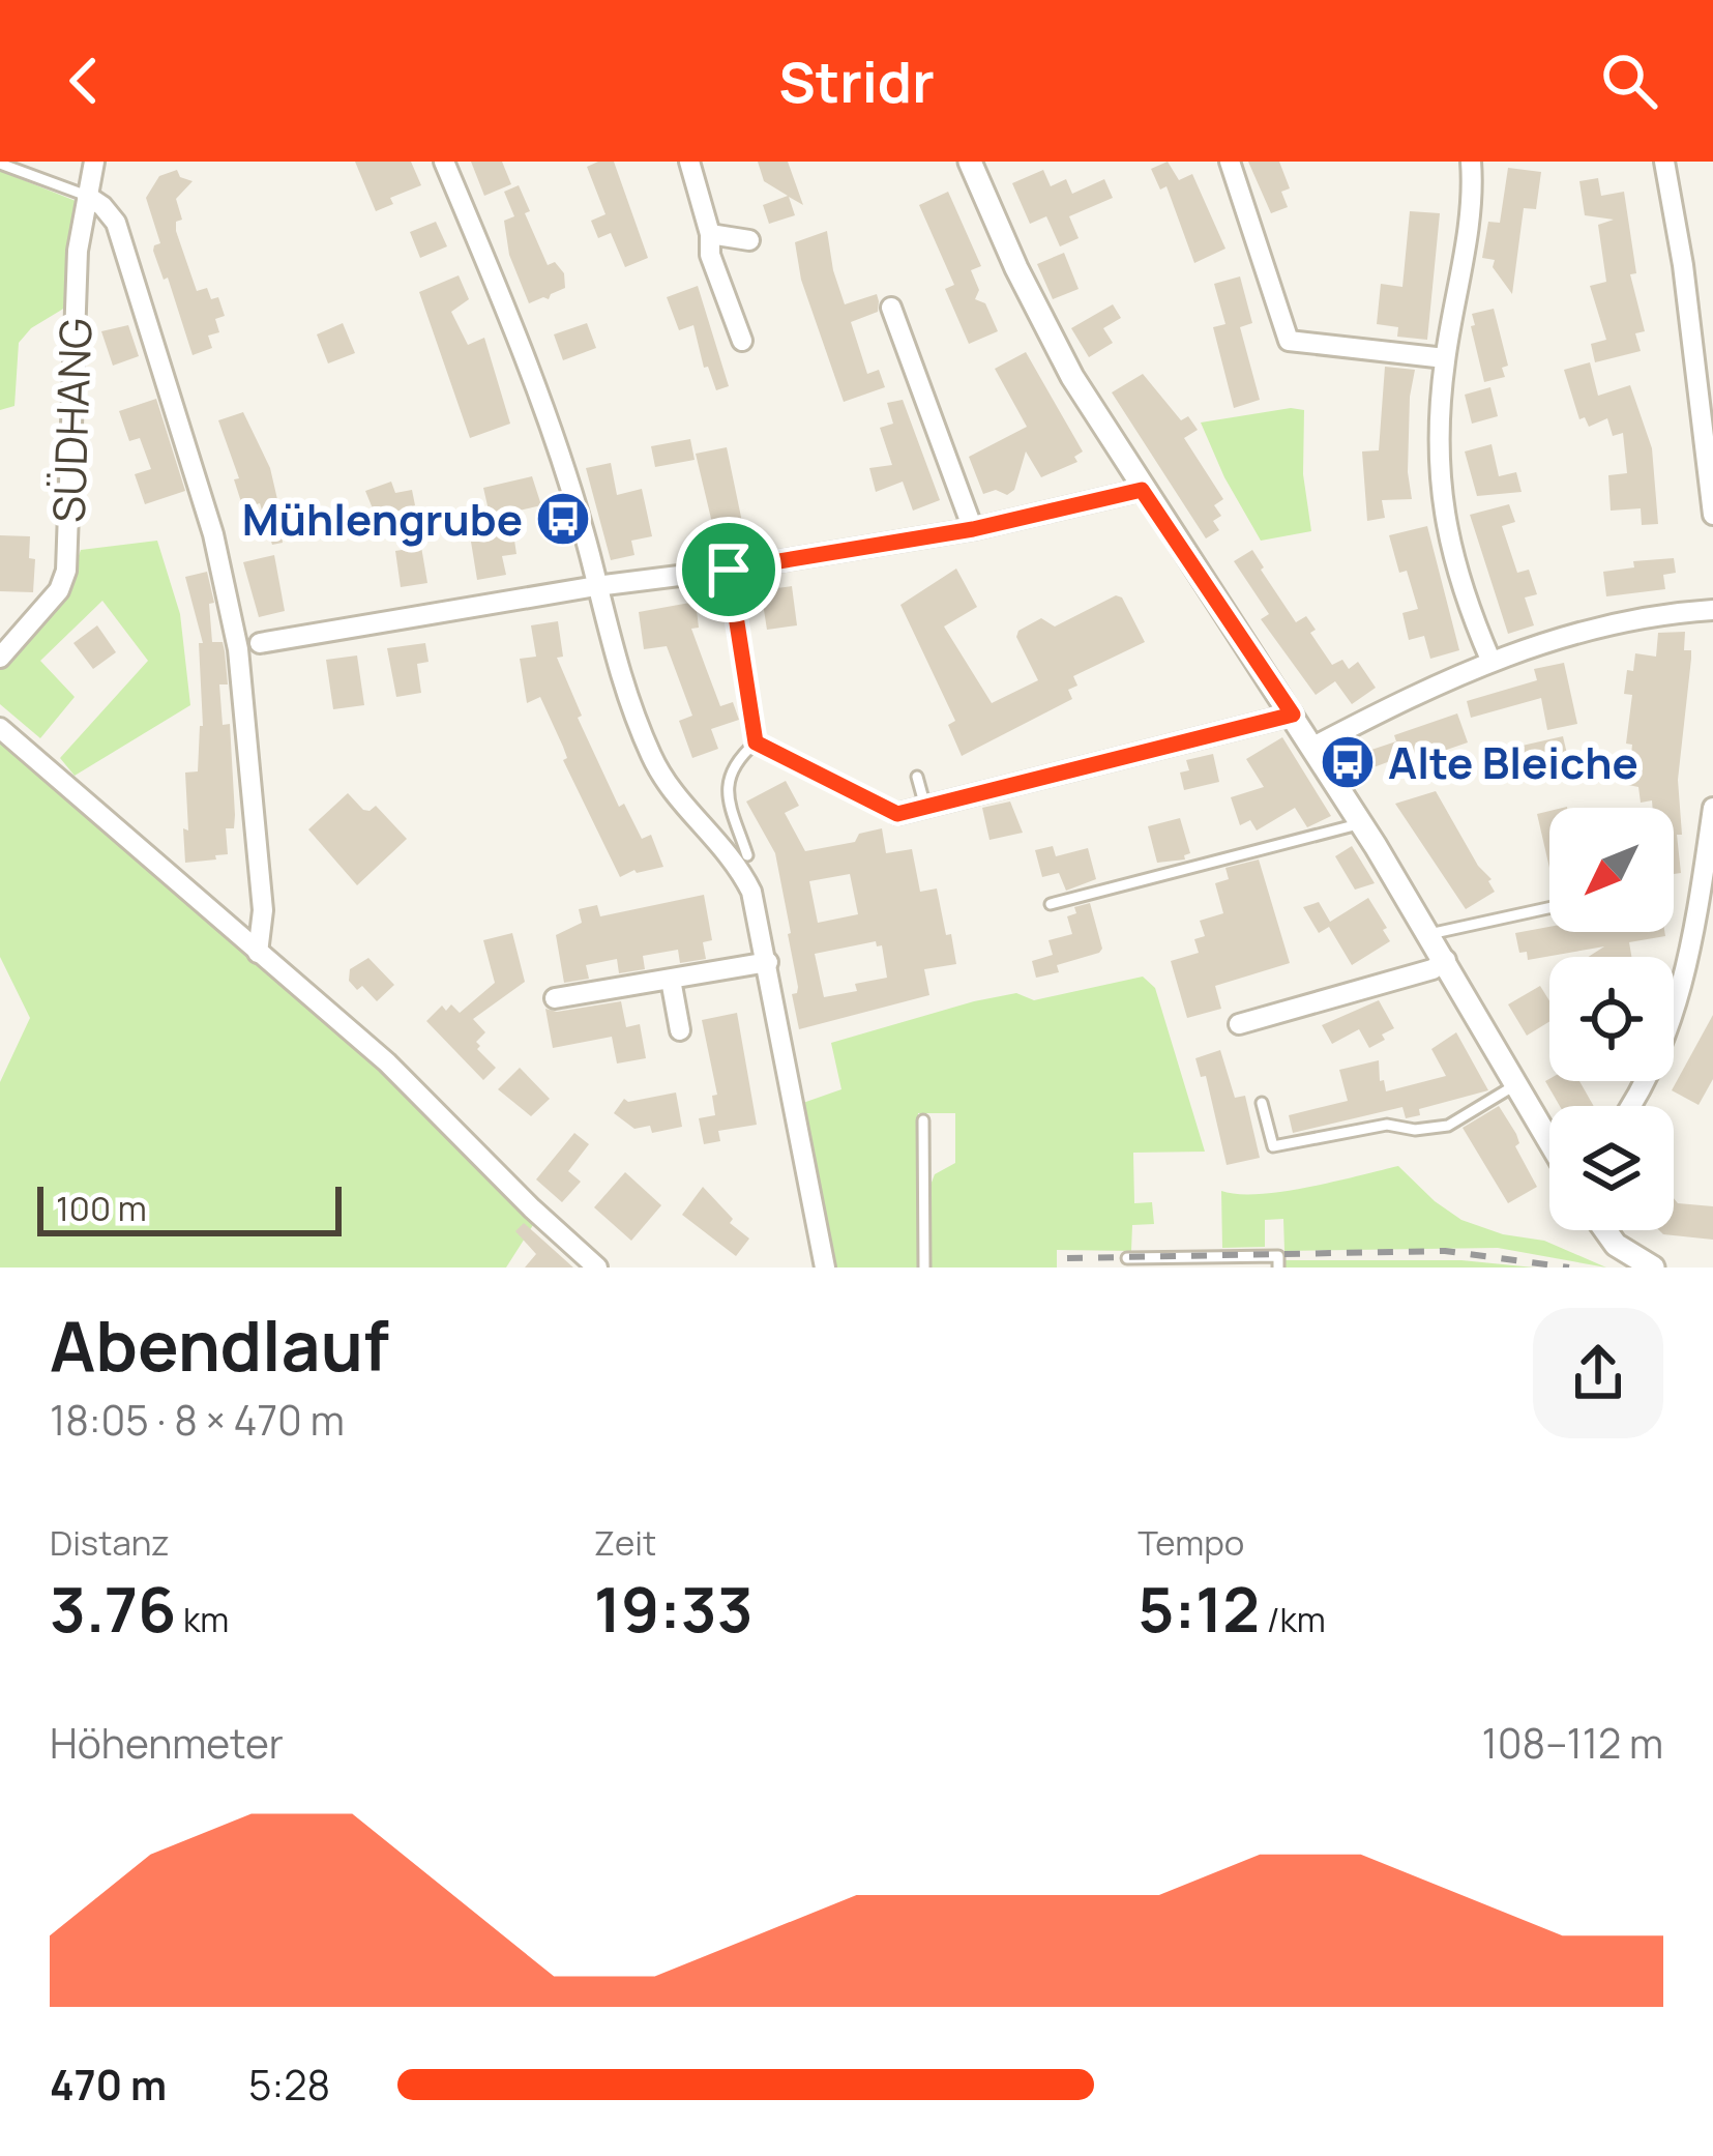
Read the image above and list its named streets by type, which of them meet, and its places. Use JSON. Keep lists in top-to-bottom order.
{
  "streets": {
    "street": ["SÜDHANG"]
  },
  "places": {
    "bus stop": ["Mühlengrube", "Alte Bleiche"]
  },
  "scale_bar": "100 m",
  "north": "bottom left",
  "page": {
    "header": "Stridr",
    "scale": "100 m",
    "heading": ["Abendlauf", "18:05 · 8 × 470 m"],
    "stats": [
      ["Distanz", "3.76 km"],
      ["Zeit", "19:33"],
      ["Tempo", "5:12 /km"]
    ],
    "chart": ["Höhenmeter", "108–112 m"],
    "list": [
      {
        "name": "470 m",
        "note": "5:28"
      }
    ]
  }
}
